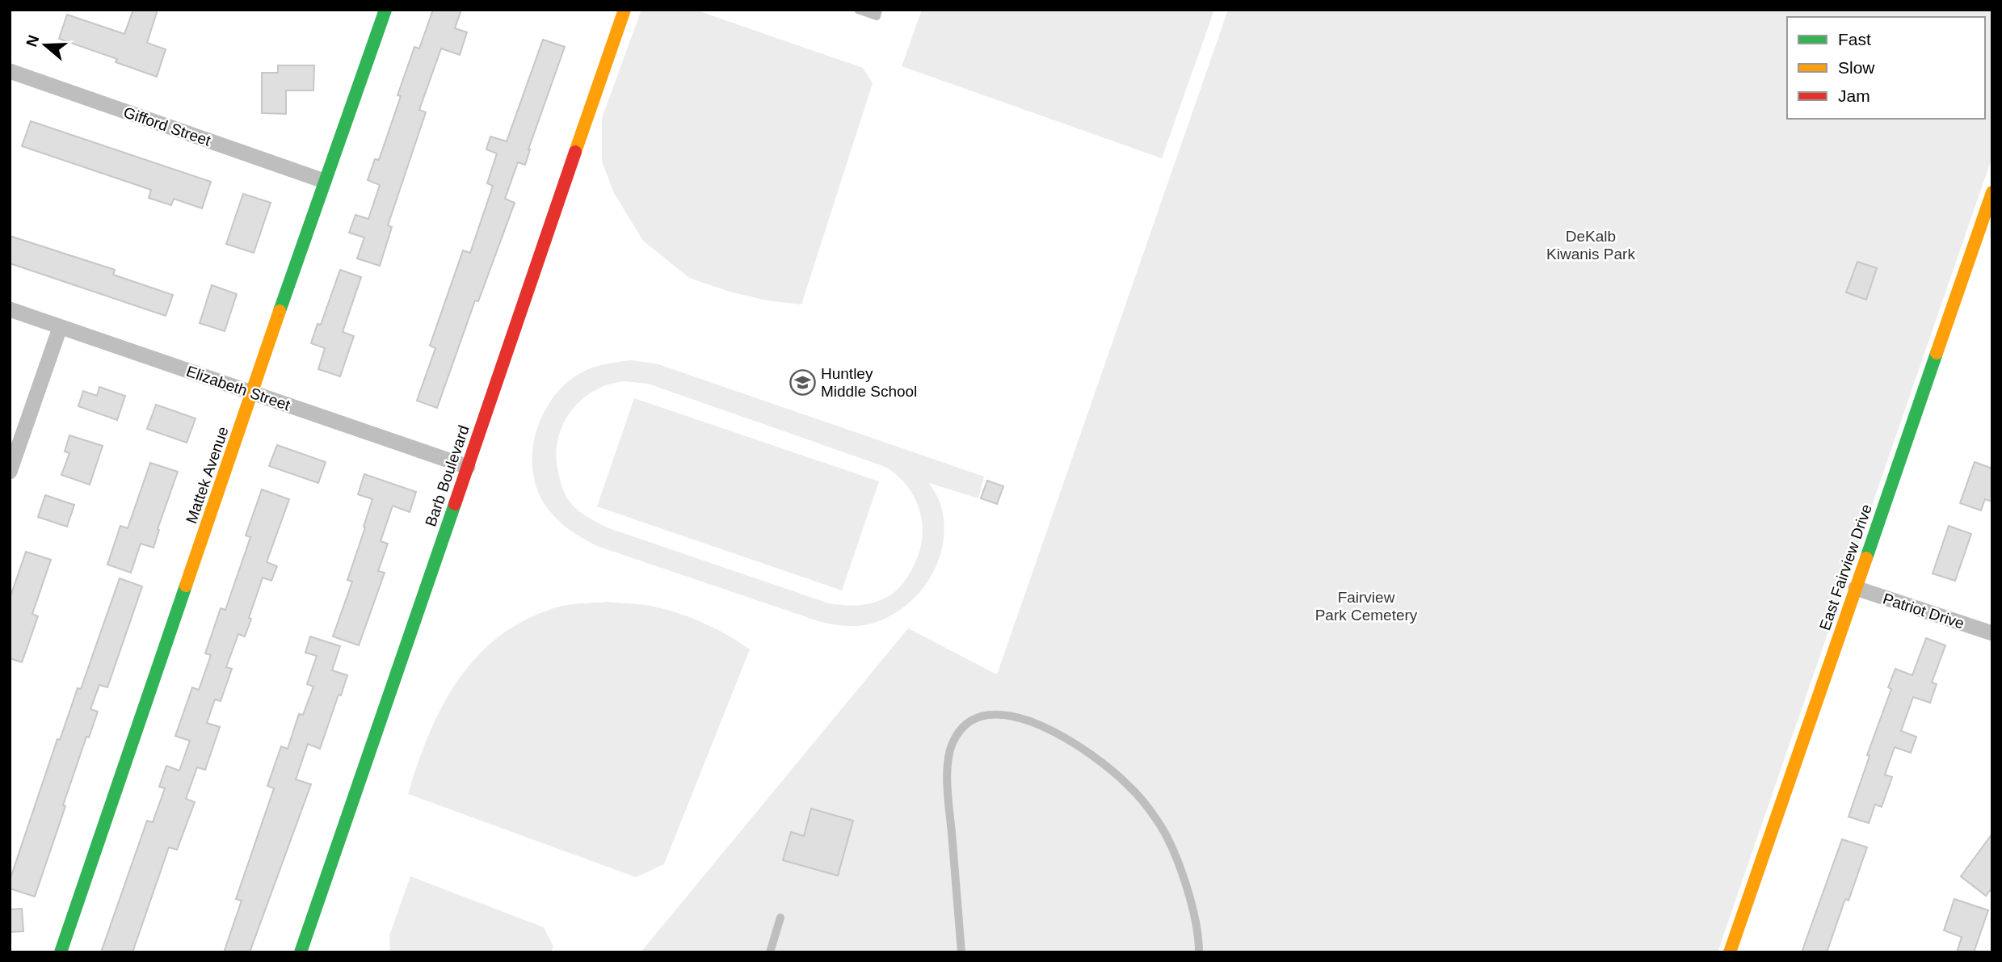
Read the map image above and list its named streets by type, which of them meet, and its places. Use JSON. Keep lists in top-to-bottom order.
{
  "streets": {
    "street": [
      "Gifford Street",
      "Elizabeth Street",
      "Mattek Avenue",
      "Barb Boulevard",
      "East Fairview Drive",
      "Patriot Drive"
    ]
  },
  "crossings": [
    ["Gifford Street", "Mattek Avenue"],
    ["Elizabeth Street", "Mattek Avenue"],
    ["Elizabeth Street", "Barb Boulevard"],
    ["East Fairview Drive", "Patriot Drive"]
  ],
  "parks": ["DeKalb Kiwanis Park", "Fairview Park Cemetery"],
  "places": {
    "school or university": ["Huntley Middle School"]
  },
  "legend": ["Fast", "Slow", "Jam"],
  "north": "left"
}
